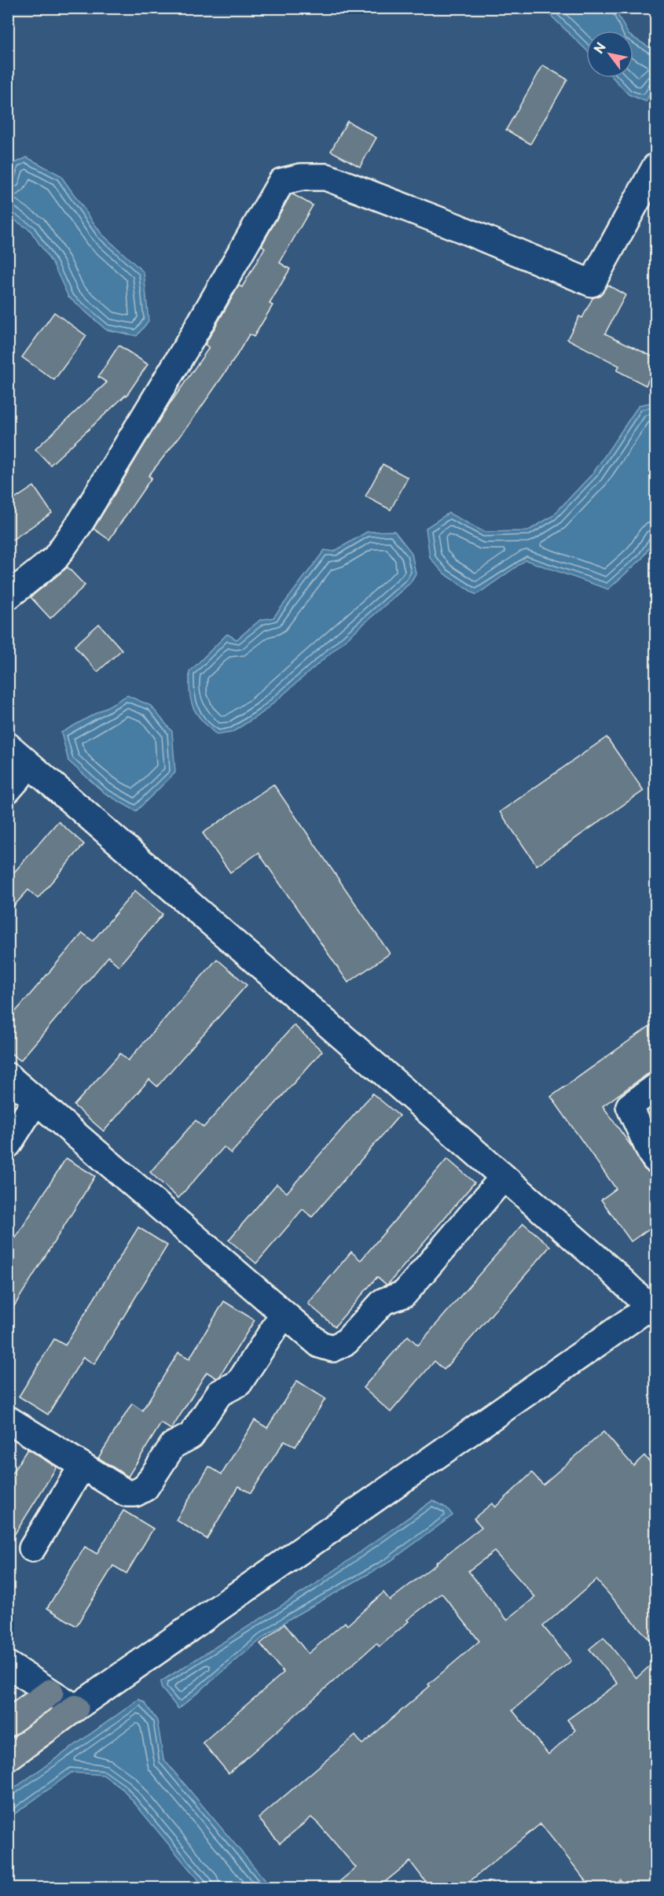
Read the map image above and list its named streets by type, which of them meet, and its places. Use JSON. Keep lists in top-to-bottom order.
{
  "north": "top left"
}
